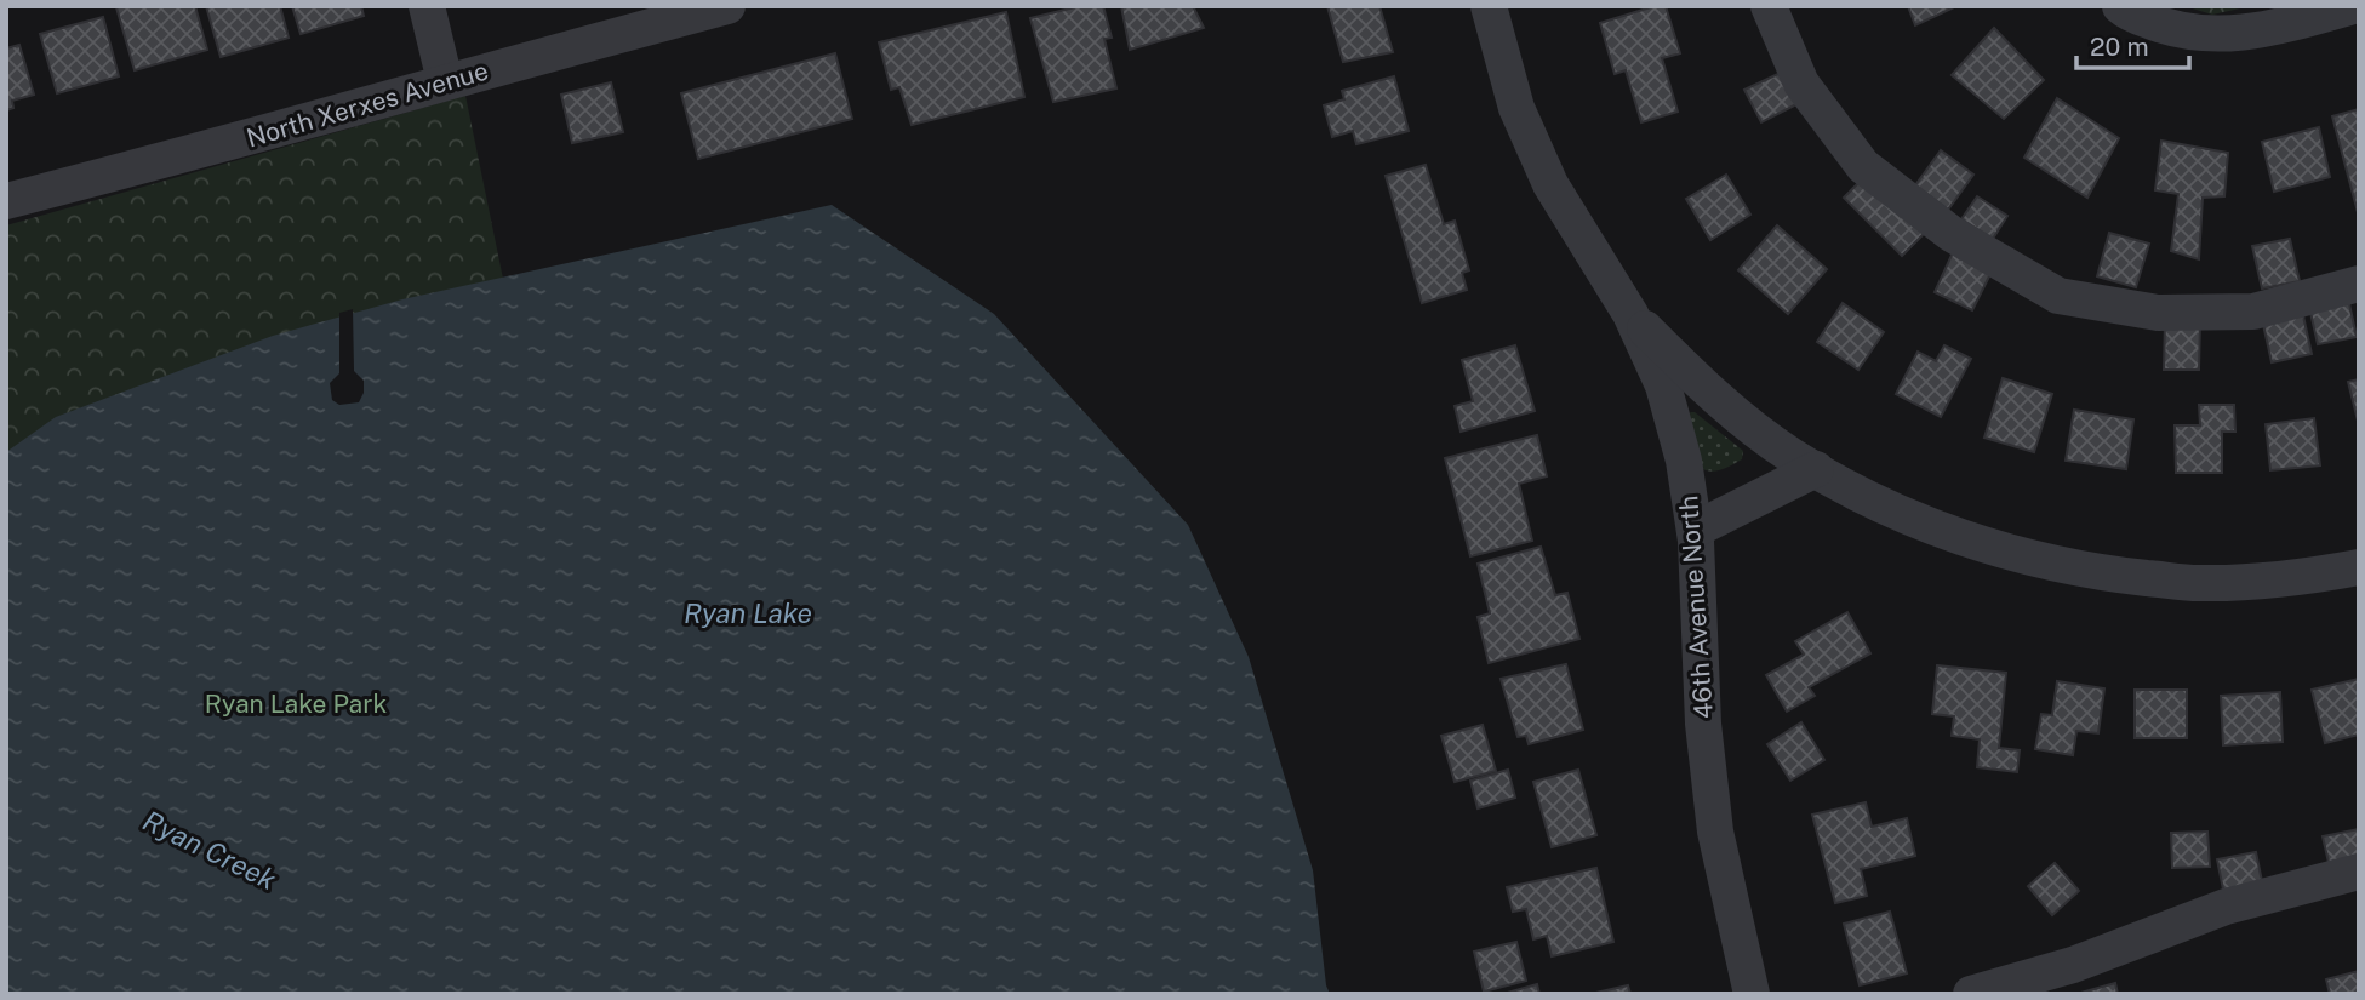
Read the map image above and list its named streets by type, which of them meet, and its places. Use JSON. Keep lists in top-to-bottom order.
{
  "streets": {
    "street": ["North Xerxes Avenue", "46th Avenue North"]
  },
  "water": ["Ryan Lake", "Ryan Creek"],
  "parks": ["Ryan Lake Park"],
  "scale_bar": "20 m"
}
